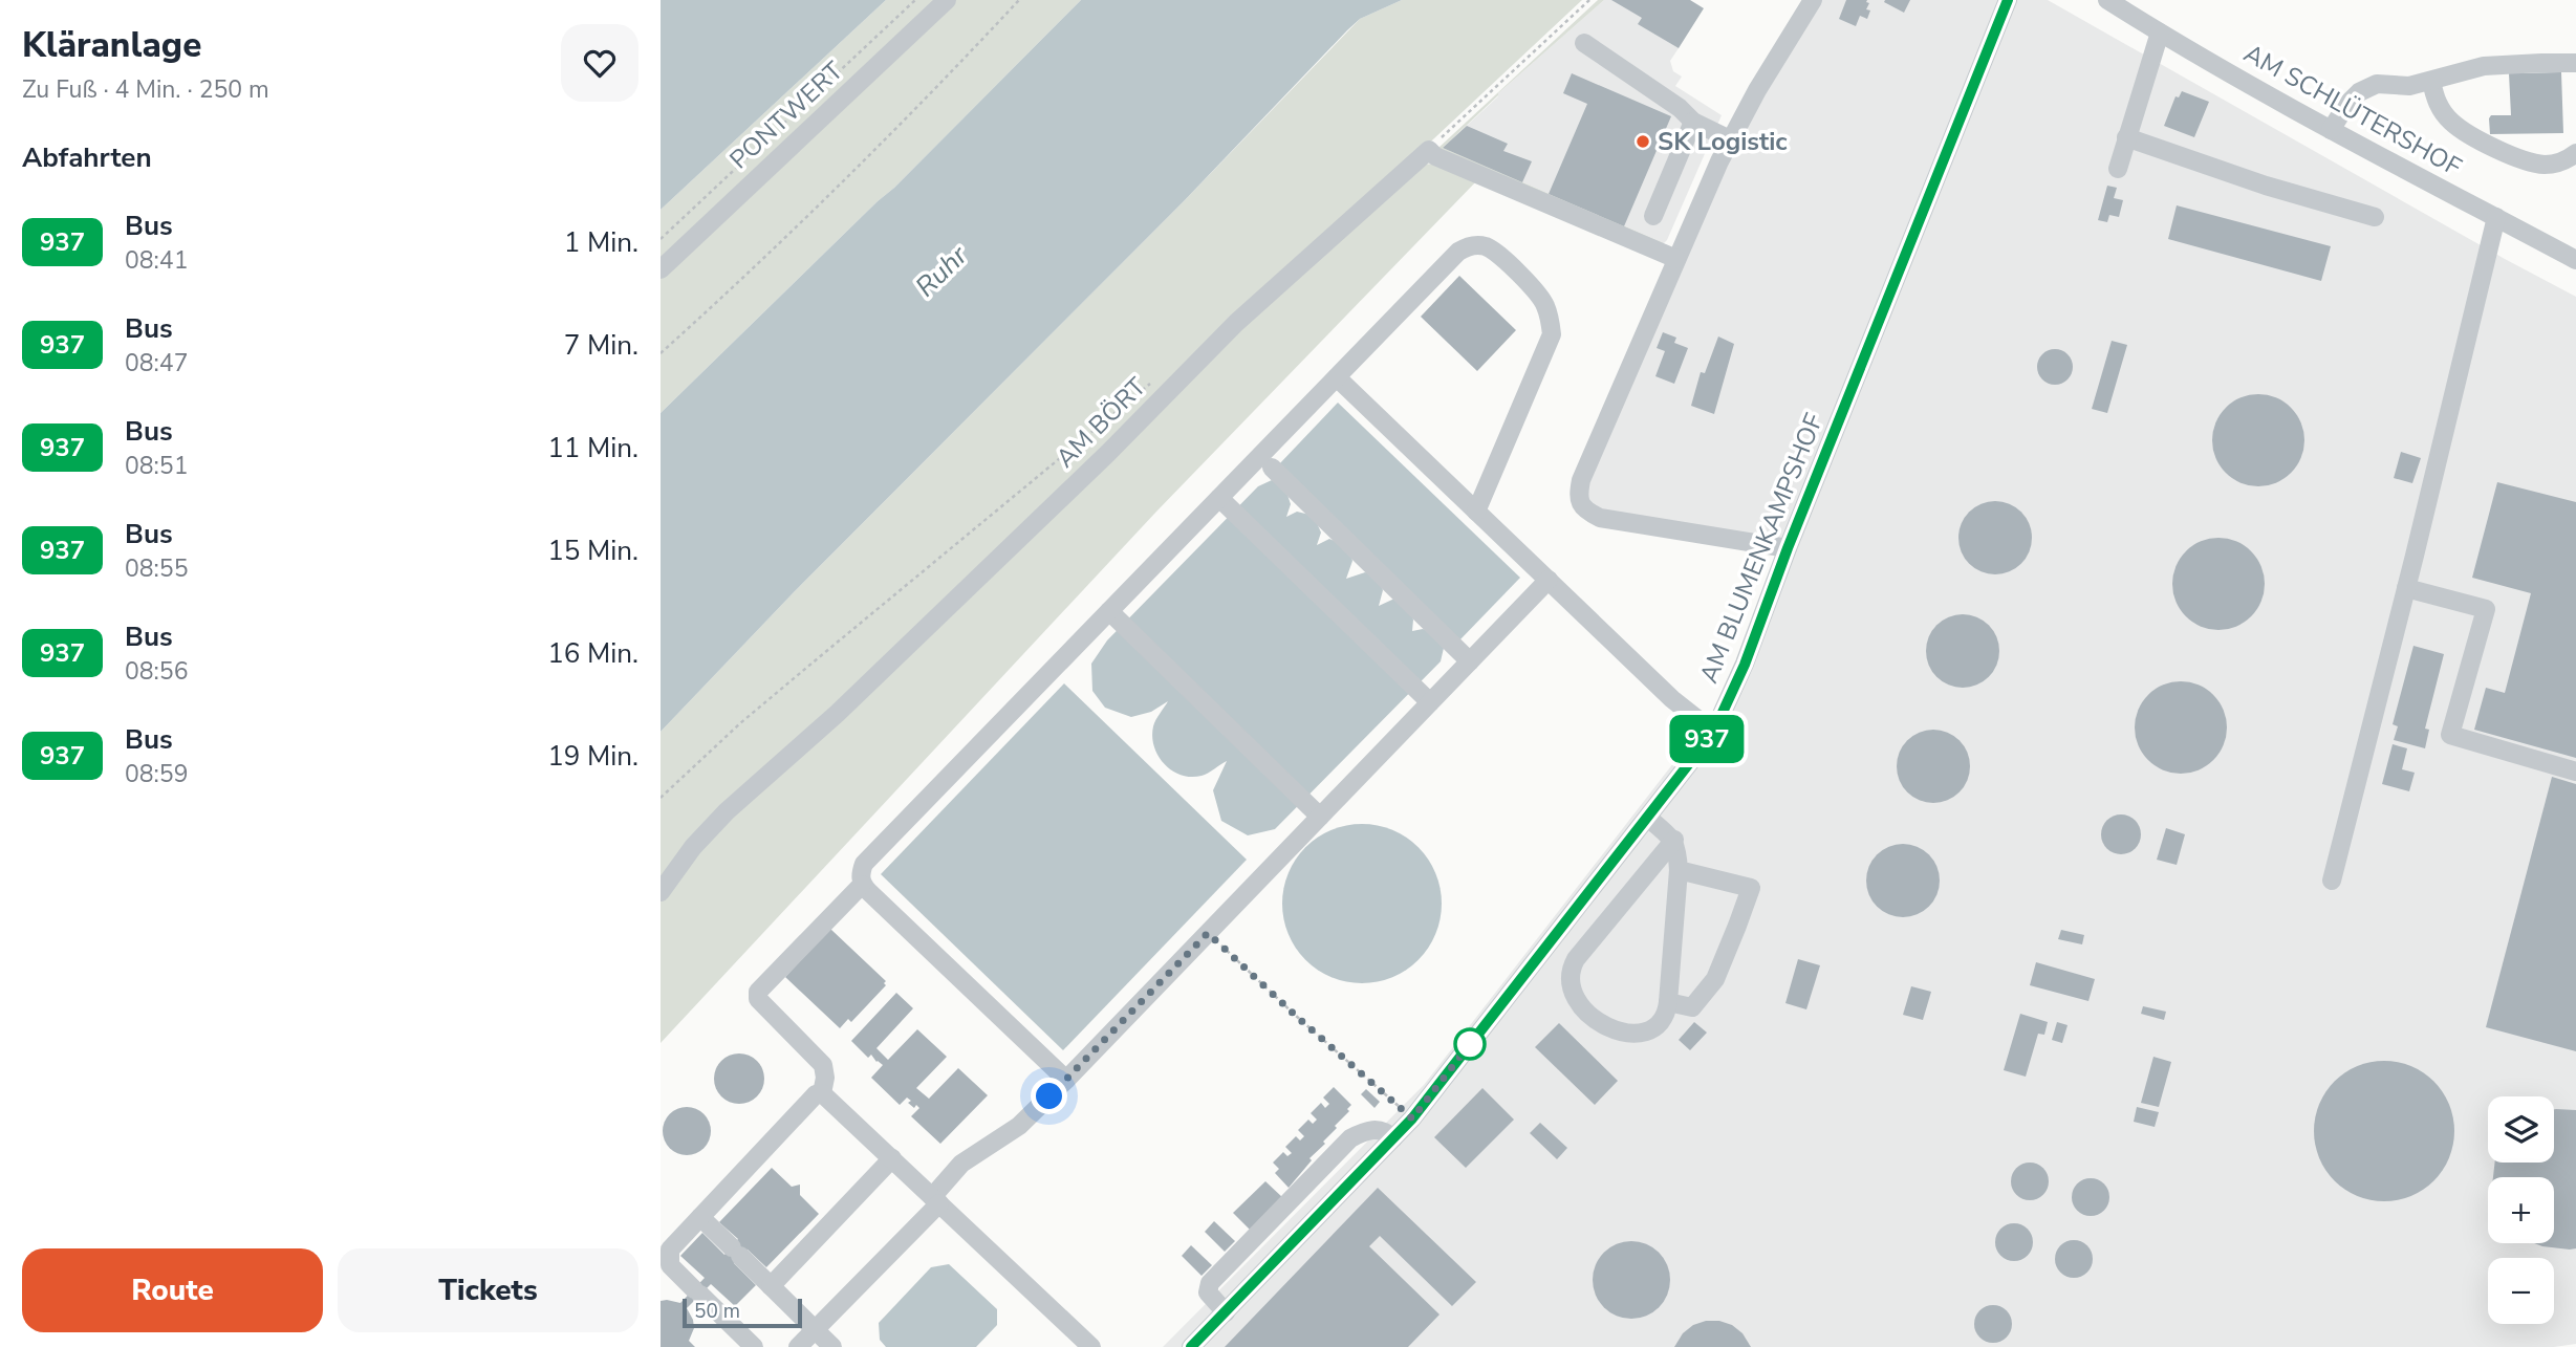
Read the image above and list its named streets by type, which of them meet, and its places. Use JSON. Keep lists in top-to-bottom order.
{
  "streets": {
    "street": [
      "AM SCHLÜTERSHOF",
      "PONTWERT",
      "AM BÖRT",
      "AM BLUMENKAMPSHOF"
    ]
  },
  "water": ["Ruhr"],
  "places": ["SK Logistic"],
  "lines": ["bus line 937"],
  "scale_bar": "50 m",
  "page": {
    "heading": [
      ["Kläranlage", "Zu Fuß · 4 Min. · 250 m"],
      "Abfahrten"
    ],
    "on_map": "937",
    "list": [
      {
        "mark": "937",
        "name": "Bus",
        "note": "08:41",
        "value": "1 Min."
      },
      {
        "mark": "937",
        "name": "Bus",
        "note": "08:47",
        "value": "7 Min."
      },
      {
        "mark": "937",
        "name": "Bus",
        "note": "08:51",
        "value": "11 Min."
      },
      {
        "mark": "937",
        "name": "Bus",
        "note": "08:55",
        "value": "15 Min."
      },
      {
        "mark": "937",
        "name": "Bus",
        "note": "08:56",
        "value": "16 Min."
      },
      {
        "mark": "937",
        "name": "Bus",
        "note": "08:59",
        "value": "19 Min."
      }
    ],
    "map_buttons": ["+", "−"],
    "buttons": ["Route", "Tickets"],
    "scale": "50 m"
  }
}
